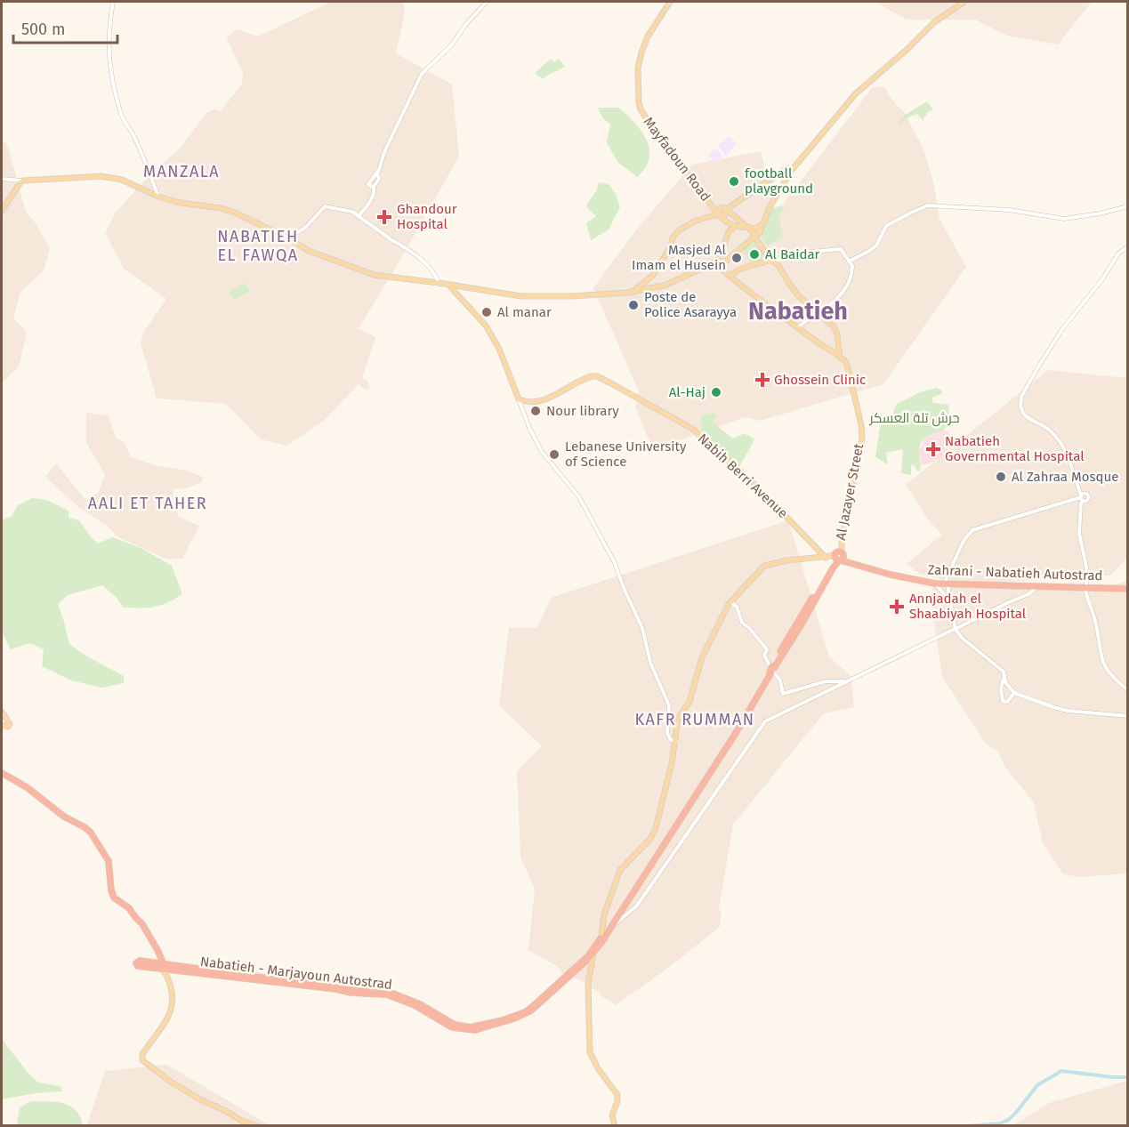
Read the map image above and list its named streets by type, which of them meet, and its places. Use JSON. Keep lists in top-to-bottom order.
{
  "streets": {
    "highway": ["Zahrani - Nabatieh Autostrad", "Nabatieh - Marjayoun Autostrad"],
    "main road": ["Mayfadoun Road", "Nabih Berri Avenue", "Al Jazayer Street"]
  },
  "crossings": [
    ["Al Jazayer Street", "Zahrani - Nabatieh Autostrad"],
    ["Al Jazayer Street", "Nabatieh - Marjayoun Autostrad"],
    ["Zahrani - Nabatieh Autostrad", "Nabatieh - Marjayoun Autostrad"]
  ],
  "districts": [
    "MANZALA",
    "NABATIEH EL FAWQA",
    "Nabatieh",
    "AALI ET TAHER",
    "KAFR RUMMAN"
  ],
  "parks": ["حرش تلة العسكر"],
  "places": {
    "other": [
      "football playground",
      "Al Baidar",
      "Masjed Al Imam el Husein",
      "Poste de Police Asarayya",
      "Al manar",
      "Al-Haj",
      "Nour library",
      "Lebanese University of Science",
      "Al Zahraa Mosque"
    ],
    "health": [
      "Ghandour Hospital",
      "Ghossein Clinic",
      "Nabatieh Governmental Hospital",
      "Annjadah el Shaabiyah Hospital"
    ]
  },
  "scale_bar": "500 m"
}
